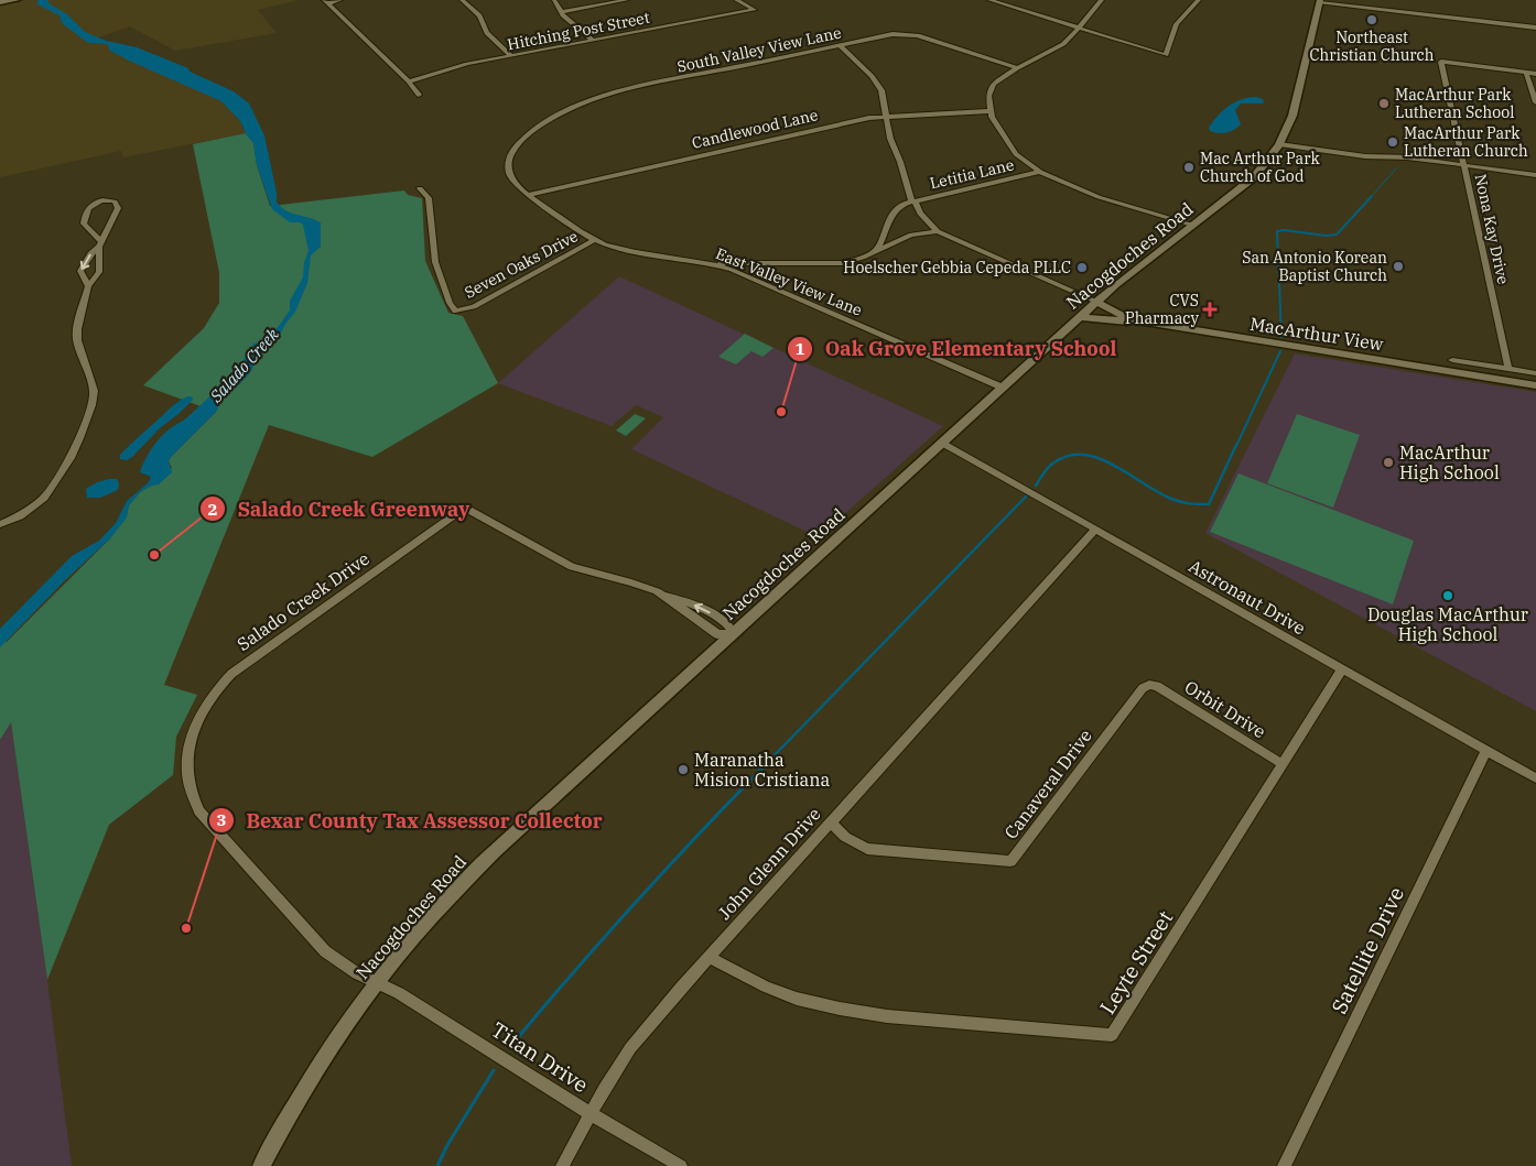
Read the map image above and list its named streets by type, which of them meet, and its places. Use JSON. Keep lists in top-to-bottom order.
{
  "streets": {
    "main road": ["Nacogdoches Road", "MacArthur View"],
    "street": [
      "Hitching Post Street",
      "South Valley View Lane",
      "Candlewood Lane",
      "Letitia Lane",
      "Nona Kay Drive",
      "Seven Oaks Drive",
      "East Valley View Lane",
      "Astronaut Drive",
      "Salado Creek Drive",
      "Orbit Drive",
      "Canaveral Drive",
      "John Glenn Drive",
      "Satellite Drive",
      "Leyte Street",
      "Titan Drive"
    ]
  },
  "crossings": [
    ["South Valley View Lane", "East Valley View Lane"],
    ["Candlewood Lane", "East Valley View Lane"],
    ["Nacogdoches Road", "East Valley View Lane"],
    ["Nacogdoches Road", "MacArthur View"],
    ["Nacogdoches Road", "Astronaut Drive"],
    ["Nacogdoches Road", "Salado Creek Drive"],
    ["Nacogdoches Road", "Titan Drive"],
    ["Seven Oaks Drive", "East Valley View Lane"],
    ["Astronaut Drive", "John Glenn Drive"],
    ["Astronaut Drive", "Satellite Drive"],
    ["Astronaut Drive", "Leyte Street"],
    ["Salado Creek Drive", "Titan Drive"],
    ["Orbit Drive", "Canaveral Drive"],
    ["Orbit Drive", "Leyte Street"],
    ["Canaveral Drive", "John Glenn Drive"],
    ["John Glenn Drive", "Leyte Street"],
    ["John Glenn Drive", "Titan Drive"]
  ],
  "water": ["Salado Creek"],
  "places": {
    "other": [
      "Northeast Christian Church",
      "MacArthur Park Lutheran School",
      "MacArthur Park Lutheran Church",
      "Mac Arthur Park Church of God",
      "San Antonio Korean Baptist Church",
      "Hoelscher Gebbia Cepeda PLLC",
      "Oak Grove Elementary School",
      "MacArthur High School",
      "Salado Creek Greenway",
      "Douglas MacArthur High School",
      "Maranatha Mision Cristiana",
      "Bexar County Tax Assessor Collector"
    ],
    "health": ["CVS Pharmacy"]
  }
}
